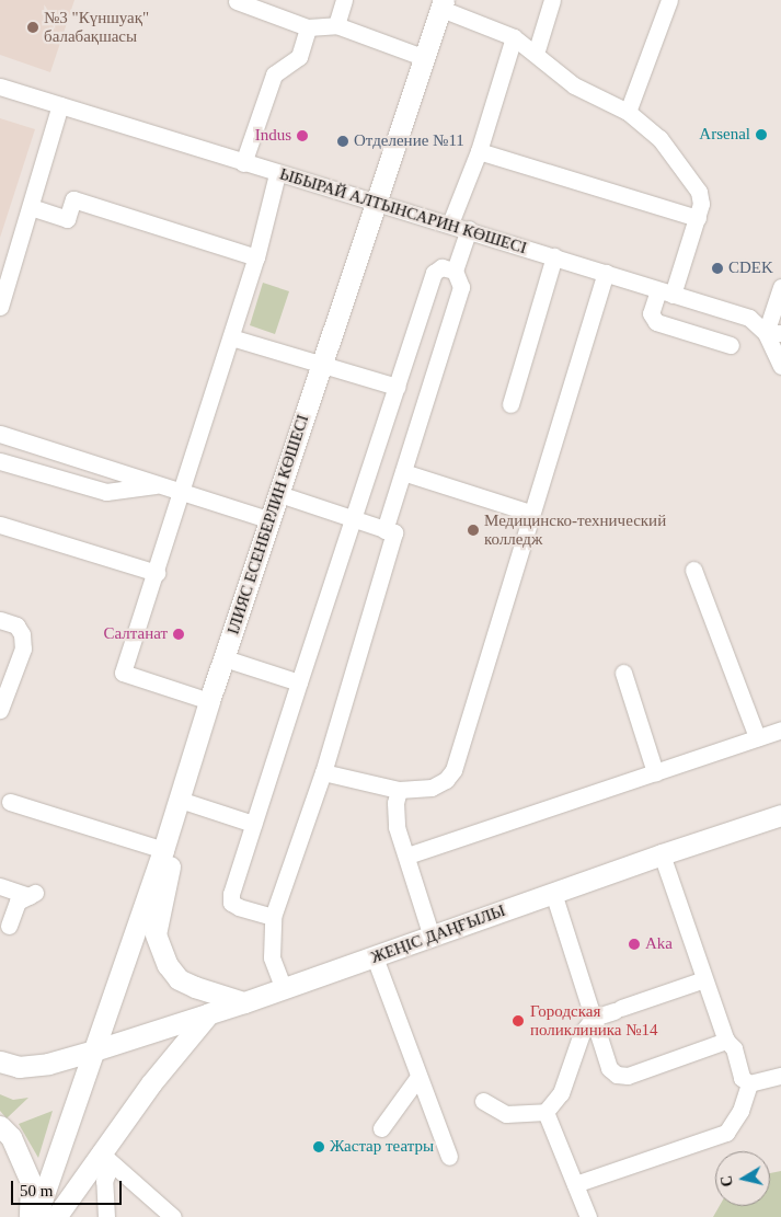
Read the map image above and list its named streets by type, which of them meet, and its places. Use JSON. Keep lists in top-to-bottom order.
{
  "streets": {
    "main road": ["ІЛИЯС ЕСЕНБЕРЛИН КӨШЕСІ", "ЖЕҢІС ДАҢҒЫЛЫ"],
    "street": ["ЫБЫРАЙ АЛТЫНСАРИН КӨШЕСІ"]
  },
  "crossings": [
    ["ЫБЫРАЙ АЛТЫНСАРИН КӨШЕСІ", "ІЛИЯС ЕСЕНБЕРЛИН КӨШЕСІ"],
    ["ІЛИЯС ЕСЕНБЕРЛИН КӨШЕСІ", "ЖЕҢІС ДАҢҒЫЛЫ"]
  ],
  "places": [
    "№3 \"Күншуақ\" балабақшасы",
    "Arsenal",
    "Indus",
    "Отделение №11",
    "CDEK",
    "Медицинско-технический колледж",
    "Салтанат",
    "Aka",
    "Городская поликлиника №14",
    "Жастар театры"
  ],
  "scale_bar": "50 m",
  "north": "left"
}
